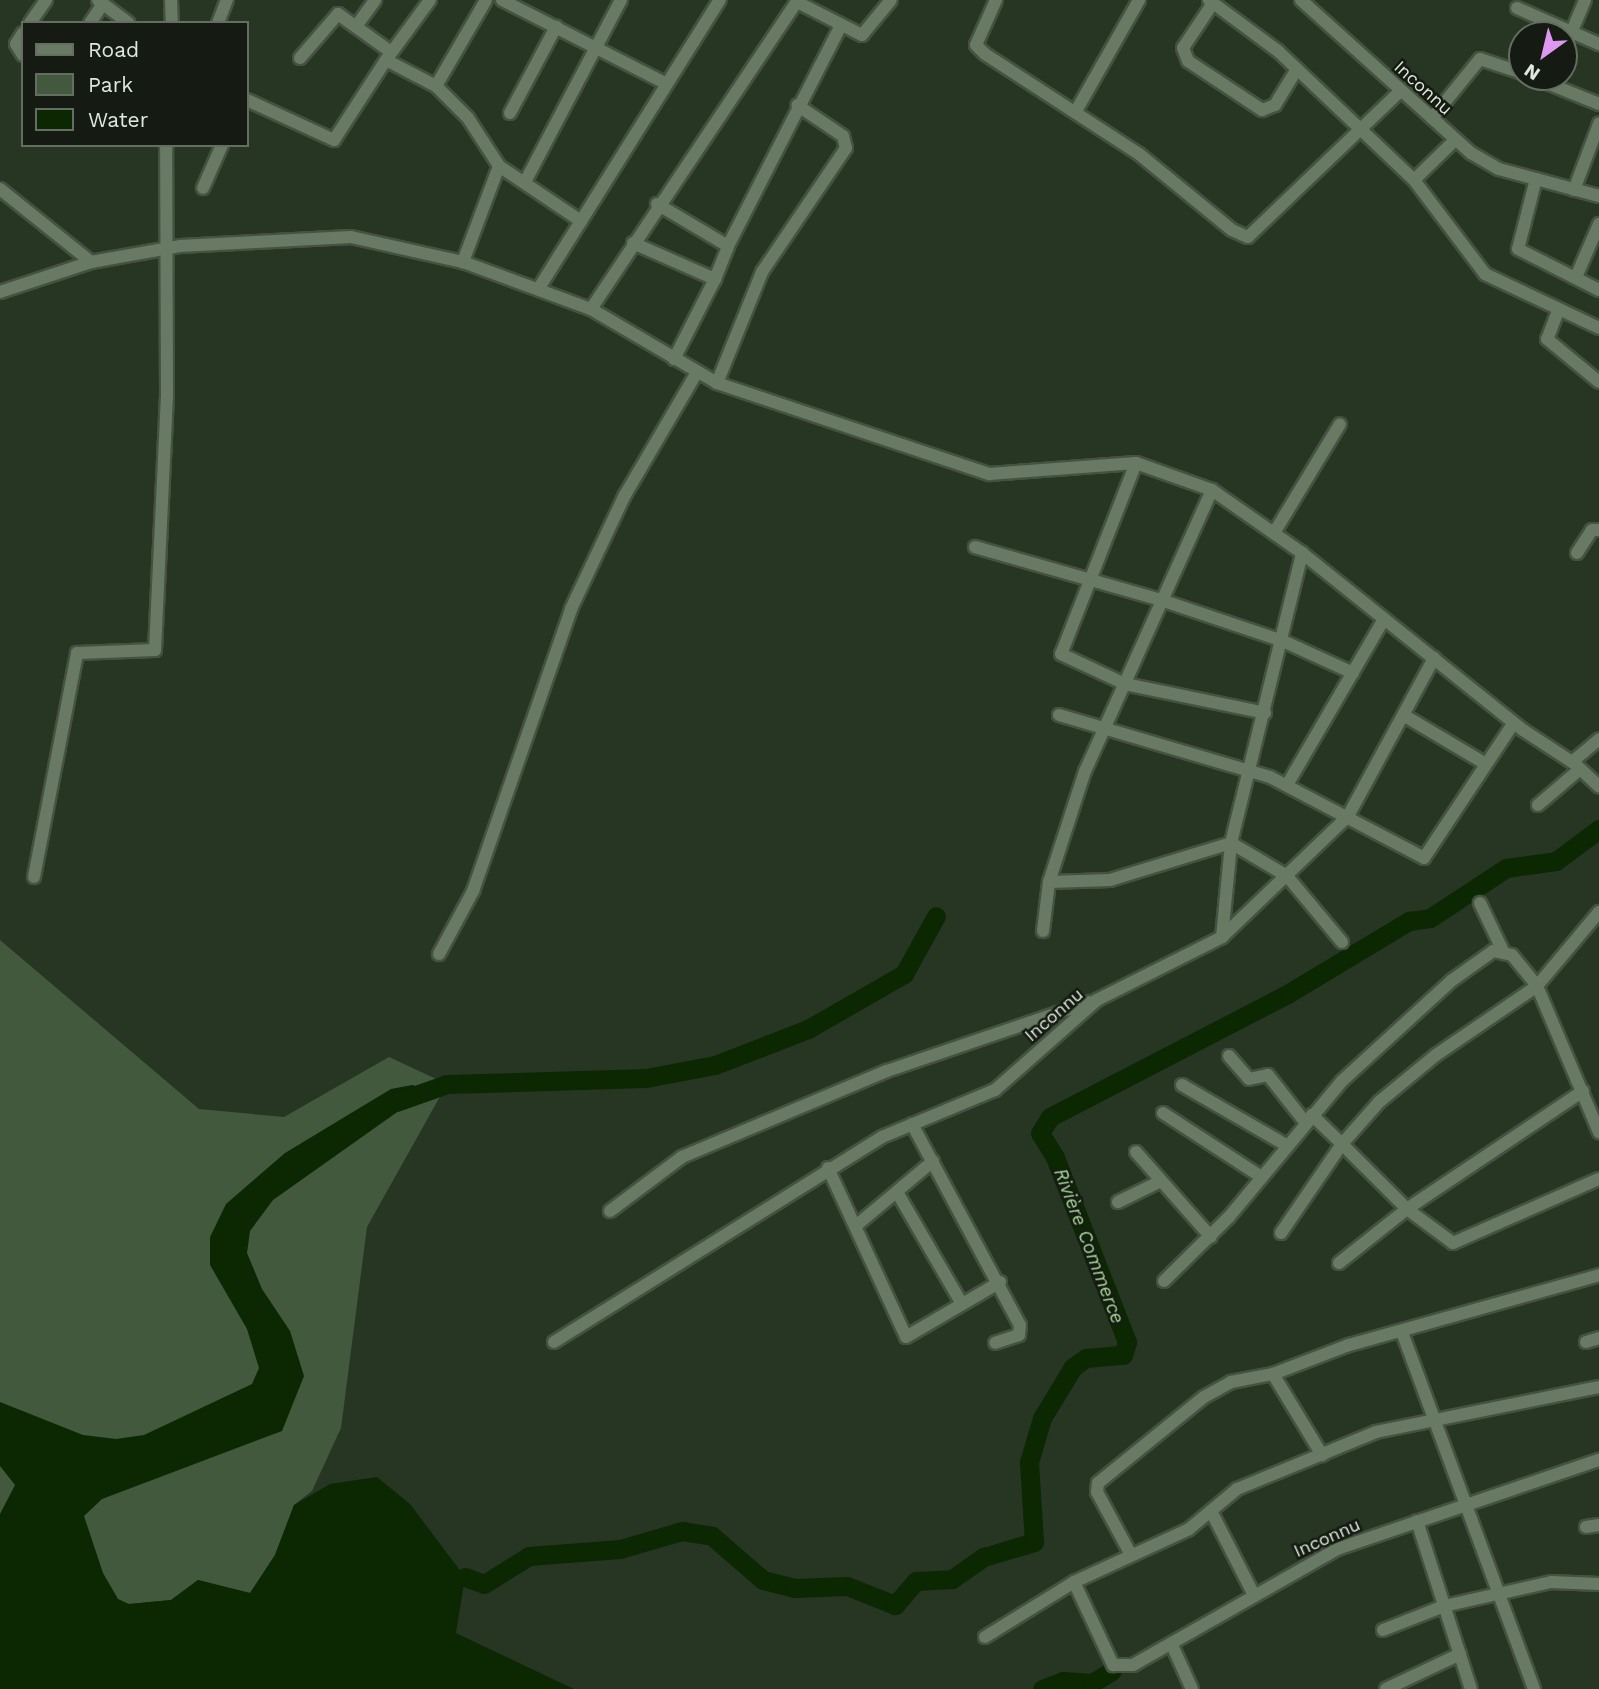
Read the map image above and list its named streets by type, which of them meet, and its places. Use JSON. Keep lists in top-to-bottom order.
{
  "streets": {
    "street": ["Inconnu"]
  },
  "water": ["Rivière Commerce"],
  "legend": ["Road", "Park", "Water"],
  "north": "bottom left"
}
